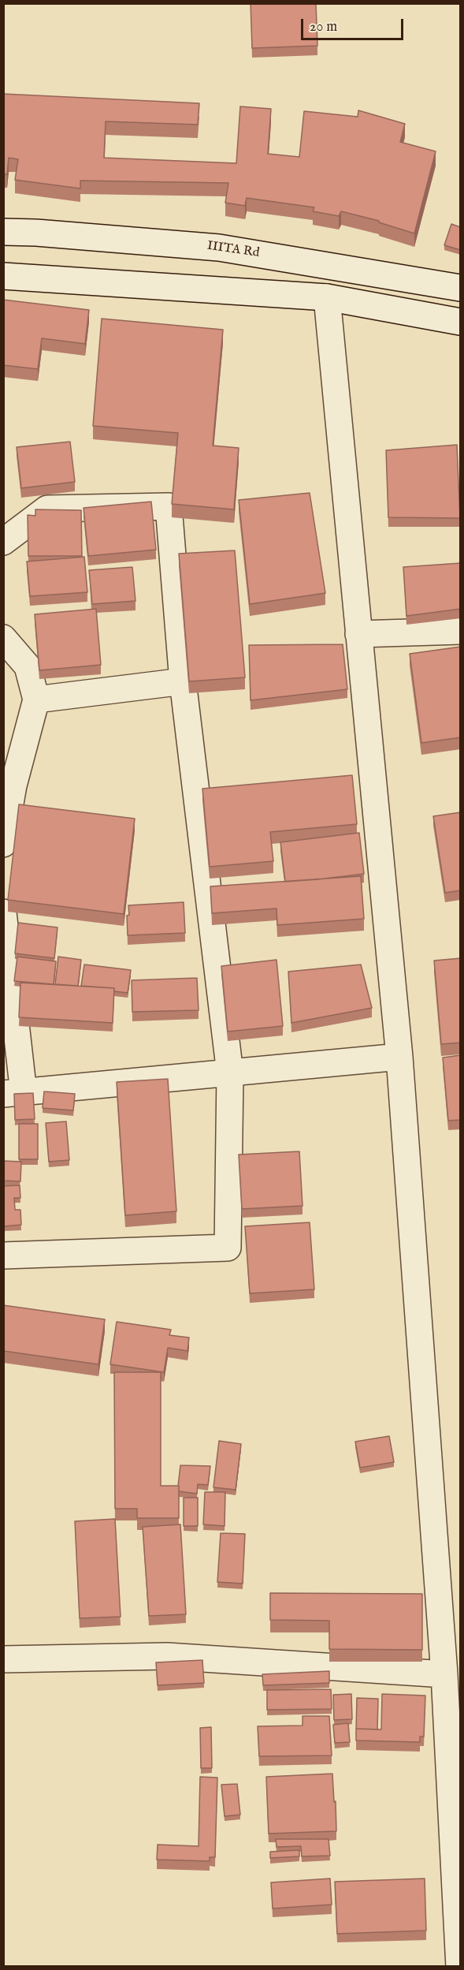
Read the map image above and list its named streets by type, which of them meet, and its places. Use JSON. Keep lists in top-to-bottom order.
{
  "streets": {
    "street": ["IIITA Rd"]
  },
  "scale_bar": "20 m"
}
